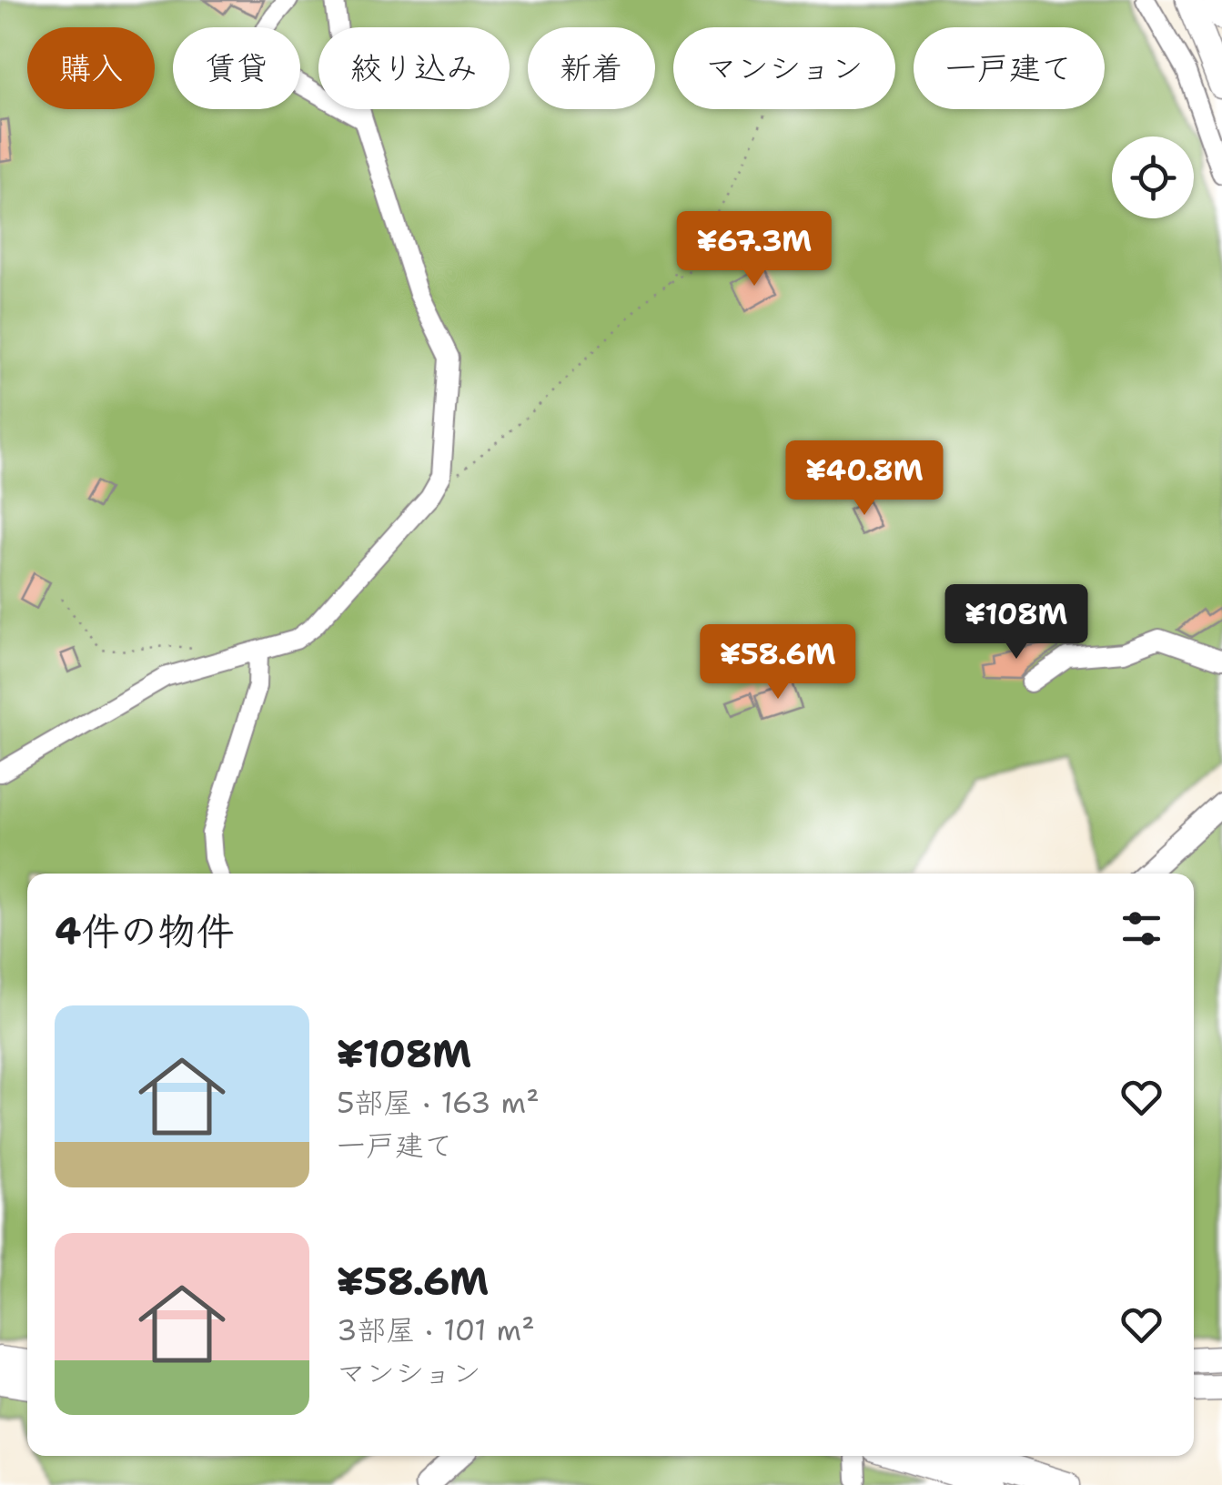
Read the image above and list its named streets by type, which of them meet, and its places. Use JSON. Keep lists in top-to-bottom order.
{
  "page": {
    "chip": [
      "購入",
      "賃貸",
      "絞り込み",
      "新着",
      "マンション",
      "一戸建て"
    ],
    "price": [
      "¥67.3M",
      "¥40.8M",
      "¥108M",
      "¥58.6M"
    ],
    "heading": "4件の物件",
    "list": [
      {
        "name": "¥108M",
        "note": "5部屋 · 163 m² · 一戸建て"
      },
      {
        "name": "¥58.6M",
        "note": "3部屋 · 101 m² · マンション"
      }
    ]
  }
}
